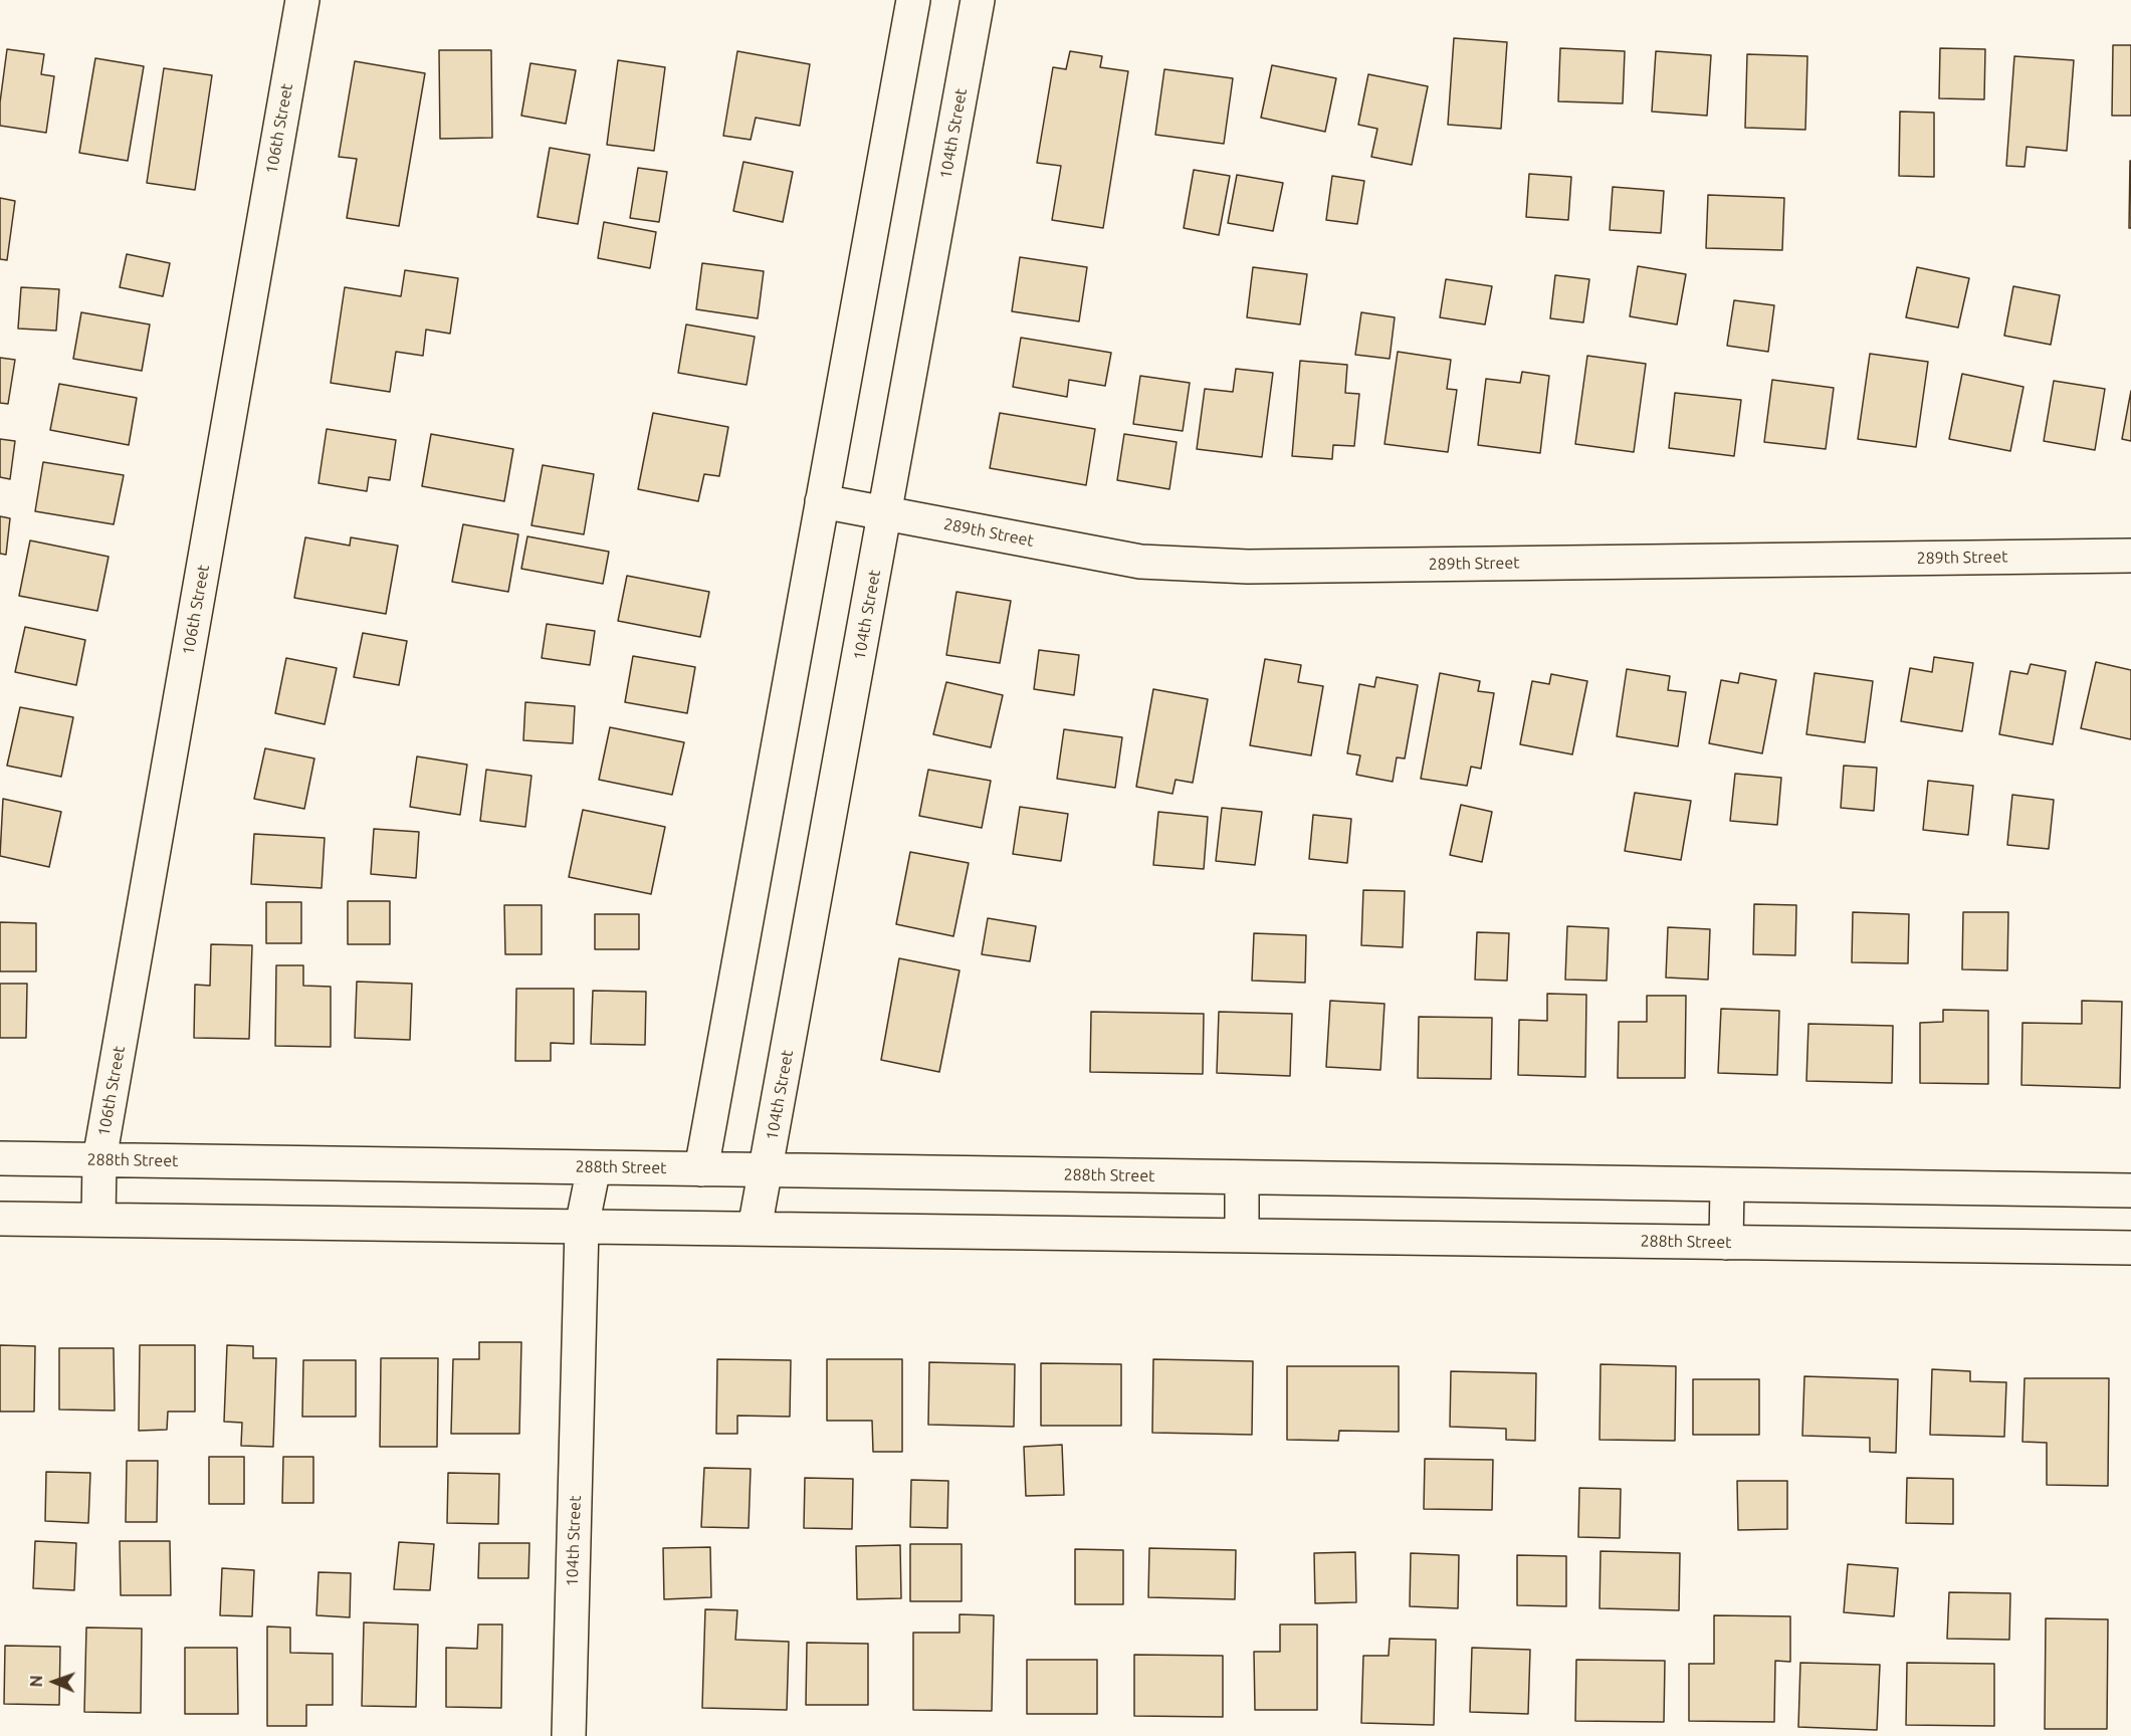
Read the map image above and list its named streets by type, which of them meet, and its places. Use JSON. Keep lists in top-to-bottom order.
{
  "streets": {
    "street": [
      "106th Street",
      "104th Street",
      "289th Street",
      "288th Street"
    ]
  },
  "crossings": [
    ["106th Street", "288th Street"],
    ["104th Street", "289th Street"],
    ["104th Street", "288th Street"]
  ],
  "north": "left"
}
